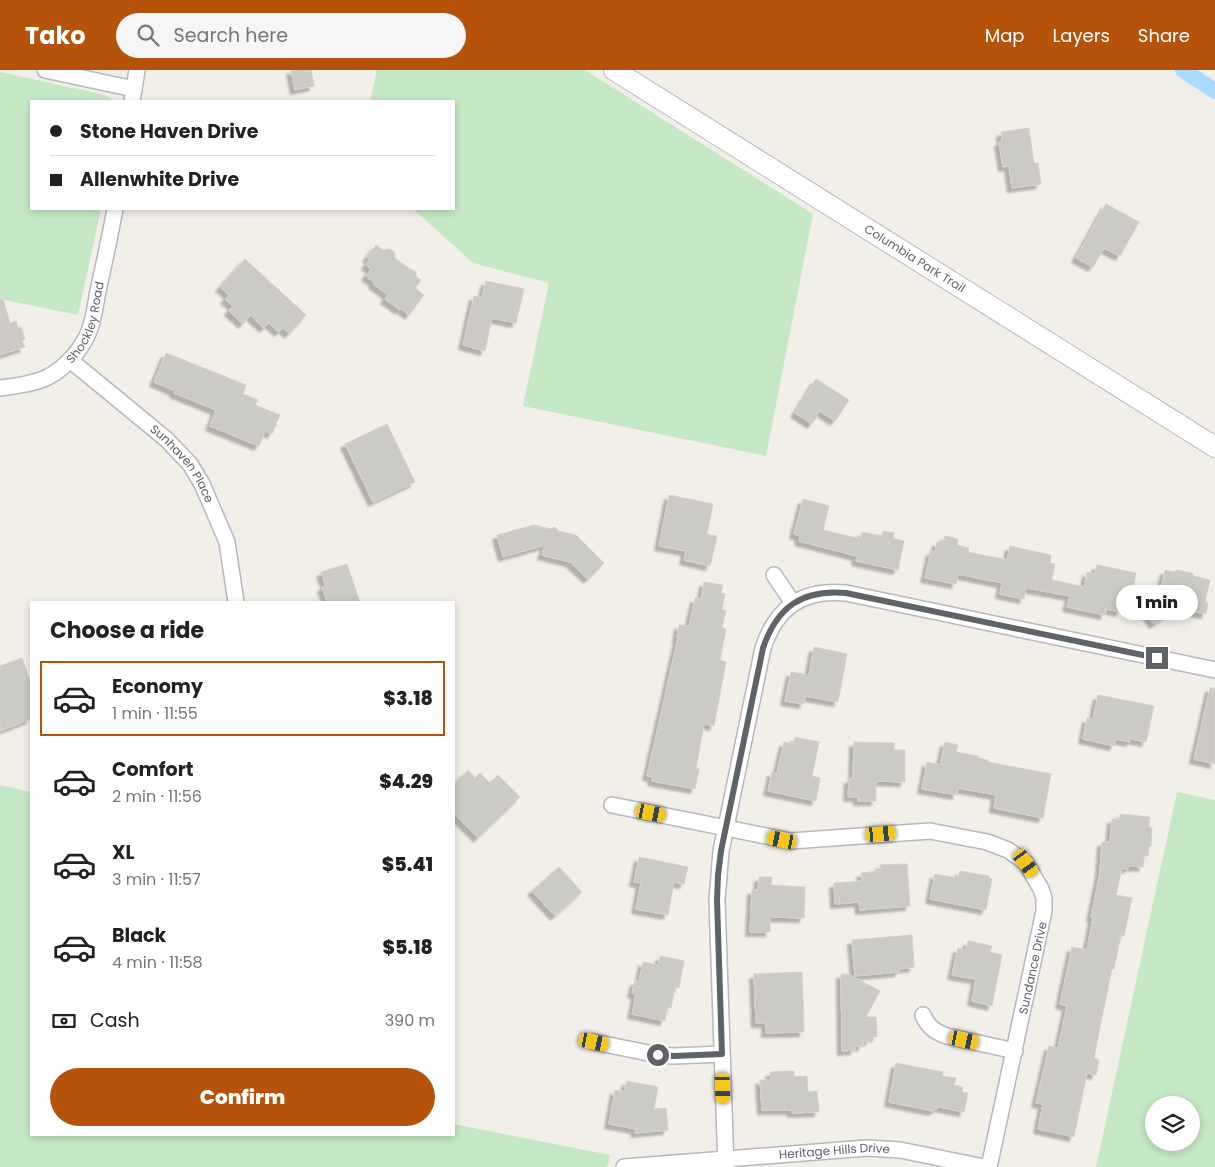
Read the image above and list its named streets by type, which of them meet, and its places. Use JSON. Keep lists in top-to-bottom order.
{
  "streets": {
    "main road": ["Columbia Park Trail"],
    "street": [
      "Shockley Road",
      "Sunhaven Place",
      "Sundance Drive",
      "Heritage Hills Drive"
    ]
  },
  "crossings": [
    ["Shockley Road", "Sunhaven Place"]
  ],
  "page": {
    "header": "Tako",
    "search": "Search here",
    "nav": ["Map", "Layers", "Share"],
    "banner": ["Stone Haven Drive", "Allenwhite Drive"],
    "bubble": "1 min",
    "heading": "Choose a ride",
    "list": [
      {
        "name": "Economy",
        "note": "1 min · 11:55",
        "value": "$3.18"
      },
      {
        "name": "Comfort",
        "note": "2 min · 11:56",
        "value": "$4.29"
      },
      {
        "name": "XL",
        "note": "3 min · 11:57",
        "value": "$5.41"
      },
      {
        "name": "Black",
        "note": "4 min · 11:58",
        "value": "$5.18"
      }
    ],
    "pay": ["Cash", "390 m"],
    "buttons": "Confirm"
  }
}
